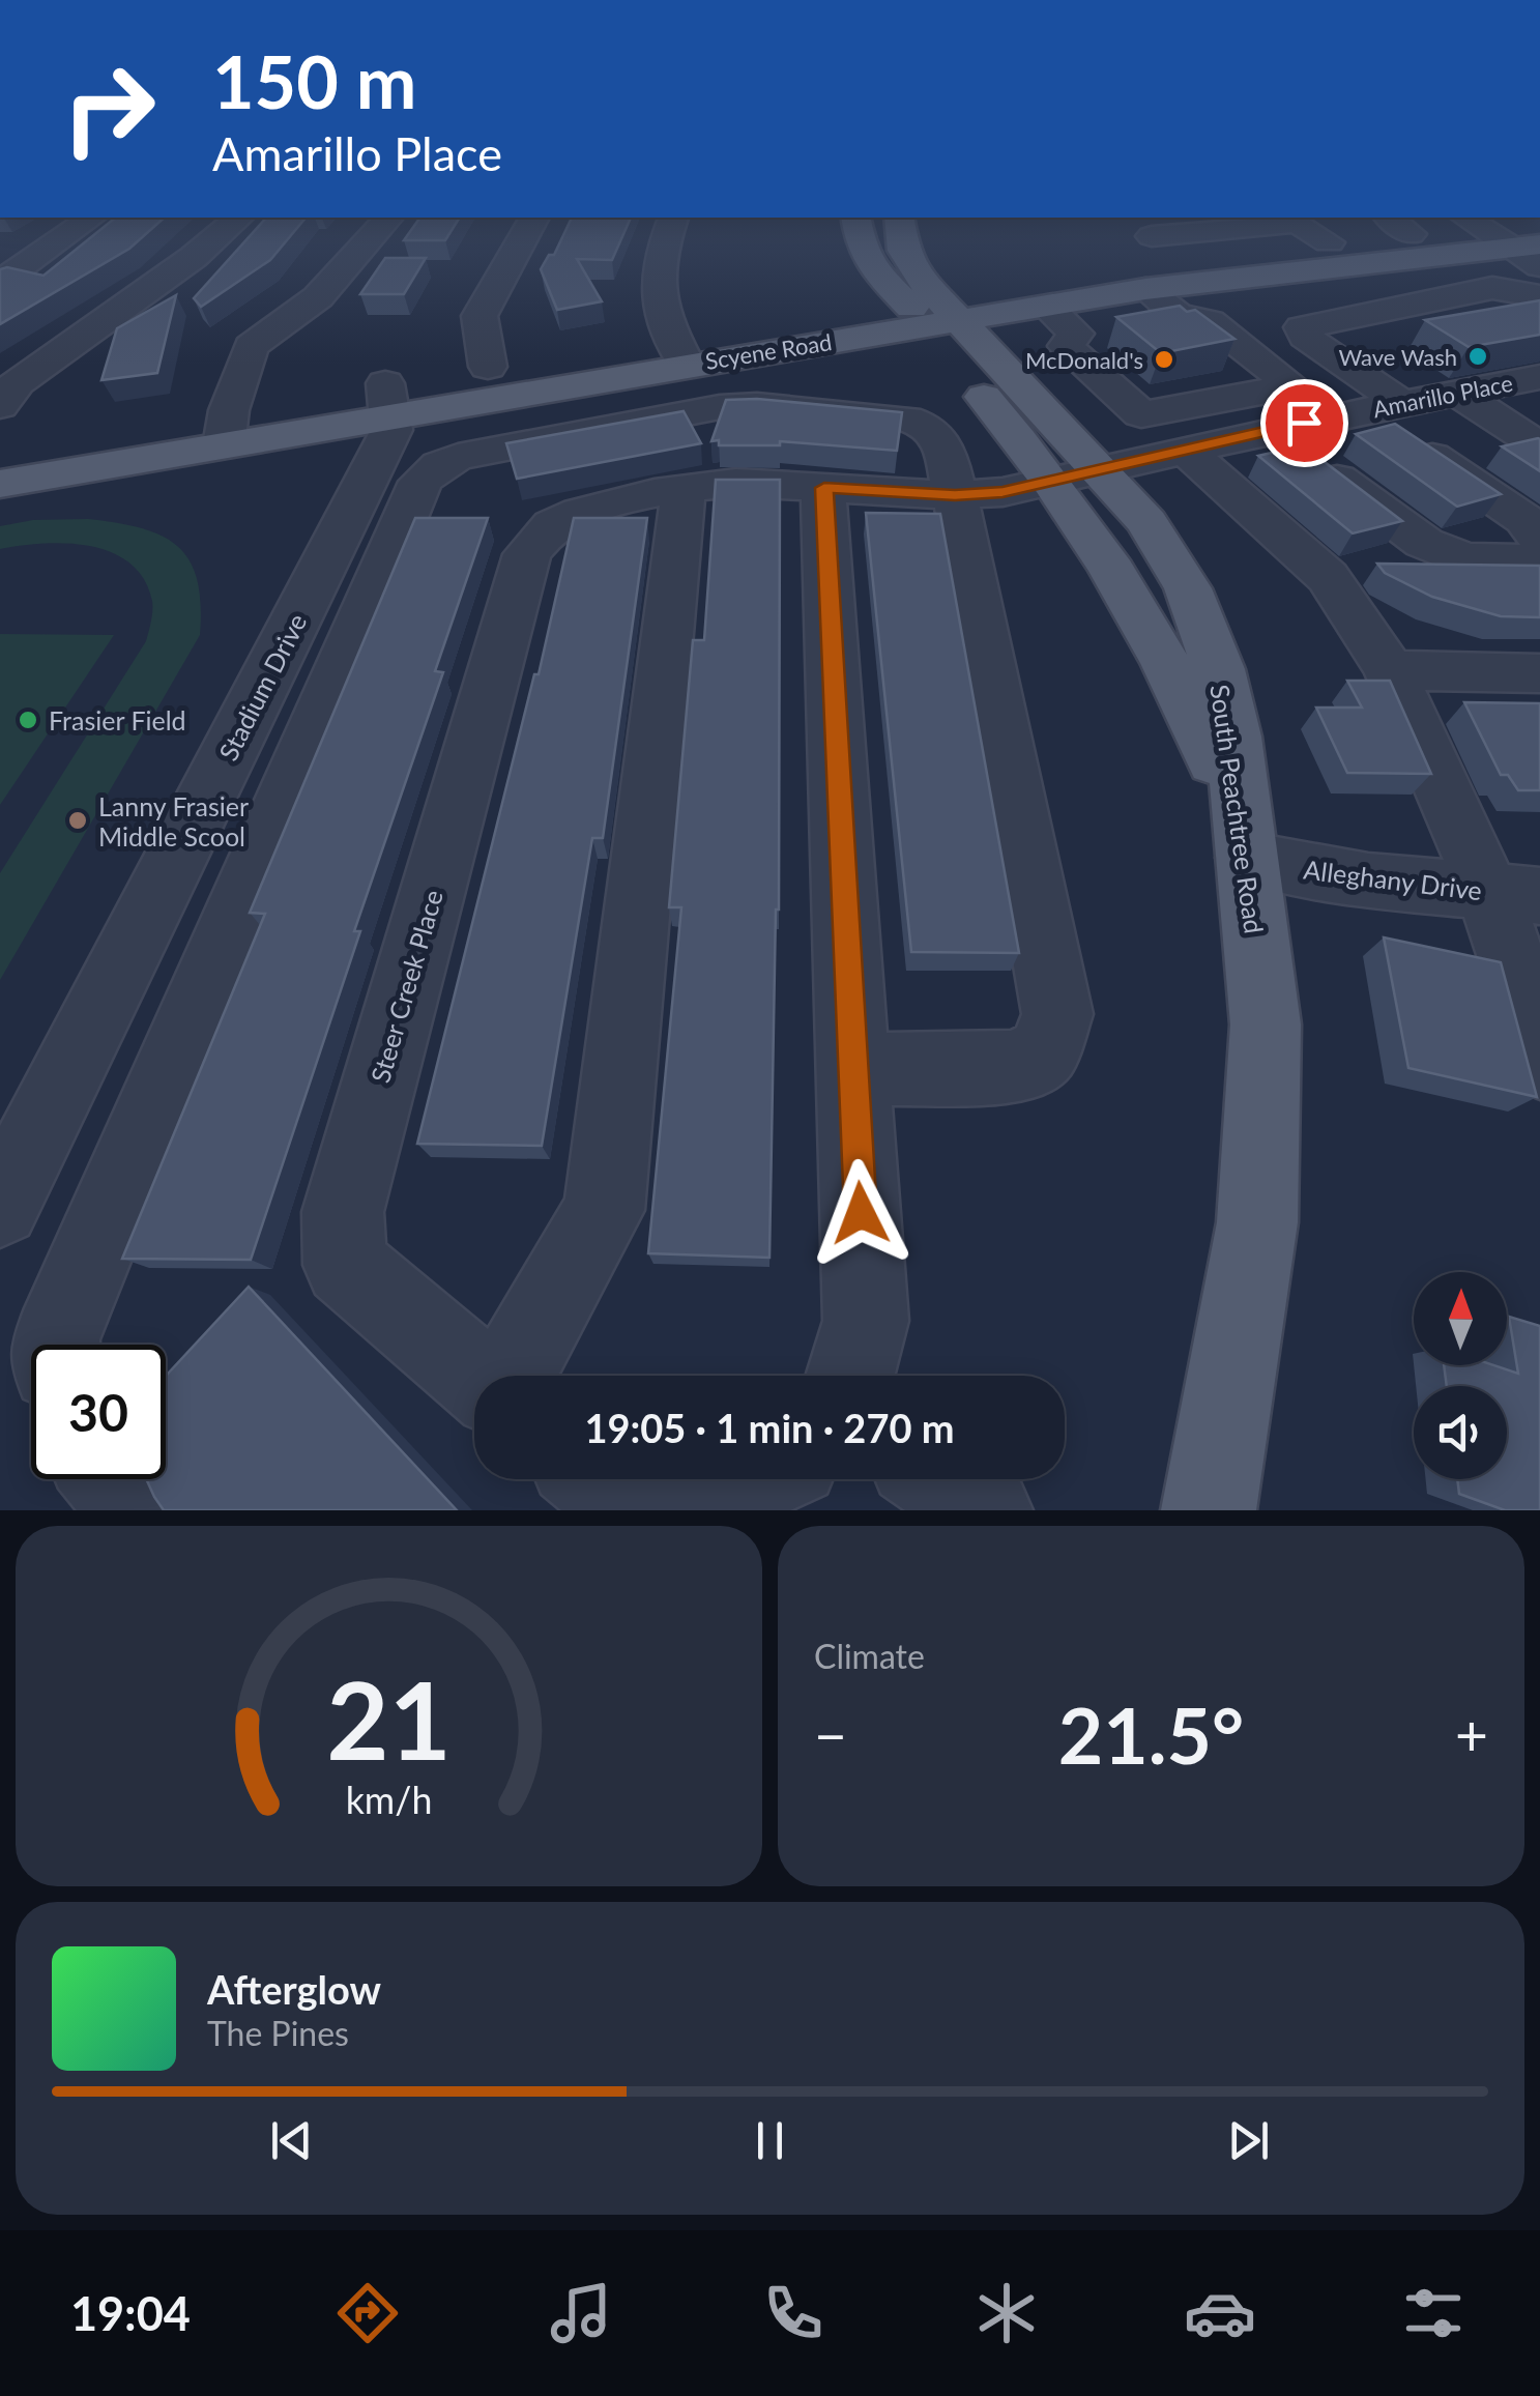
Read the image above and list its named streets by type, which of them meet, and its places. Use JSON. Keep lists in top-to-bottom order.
{
  "streets": {
    "main road": ["Scyene Road", "South Peachtree Road"],
    "street": [
      "Amarillo Place",
      "Stadium Drive",
      "Alleghany Drive",
      "Steer Creek Place"
    ]
  },
  "crossings": [
    ["Scyene Road", "Stadium Drive"],
    ["Scyene Road", "South Peachtree Road"],
    ["Amarillo Place", "South Peachtree Road"],
    ["Amarillo Place", "Steer Creek Place"],
    ["South Peachtree Road", "Alleghany Drive"]
  ],
  "places": [
    "Wave Wash",
    "McDonald's",
    "Frasier Field",
    "Lanny Frasier Middle Scool"
  ],
  "north": "top",
  "page": {
    "turn": ["150 m", "Amarillo Place"],
    "limit": "30",
    "trip": "19:05 · 1 min · 270 m",
    "tile": "Climate",
    "heat": ["−", "21.5°", "+"],
    "song": ["Afterglow", "The Pines"],
    "tabs": "19:04",
    "gauge": ["21", "km/h"]
  }
}
